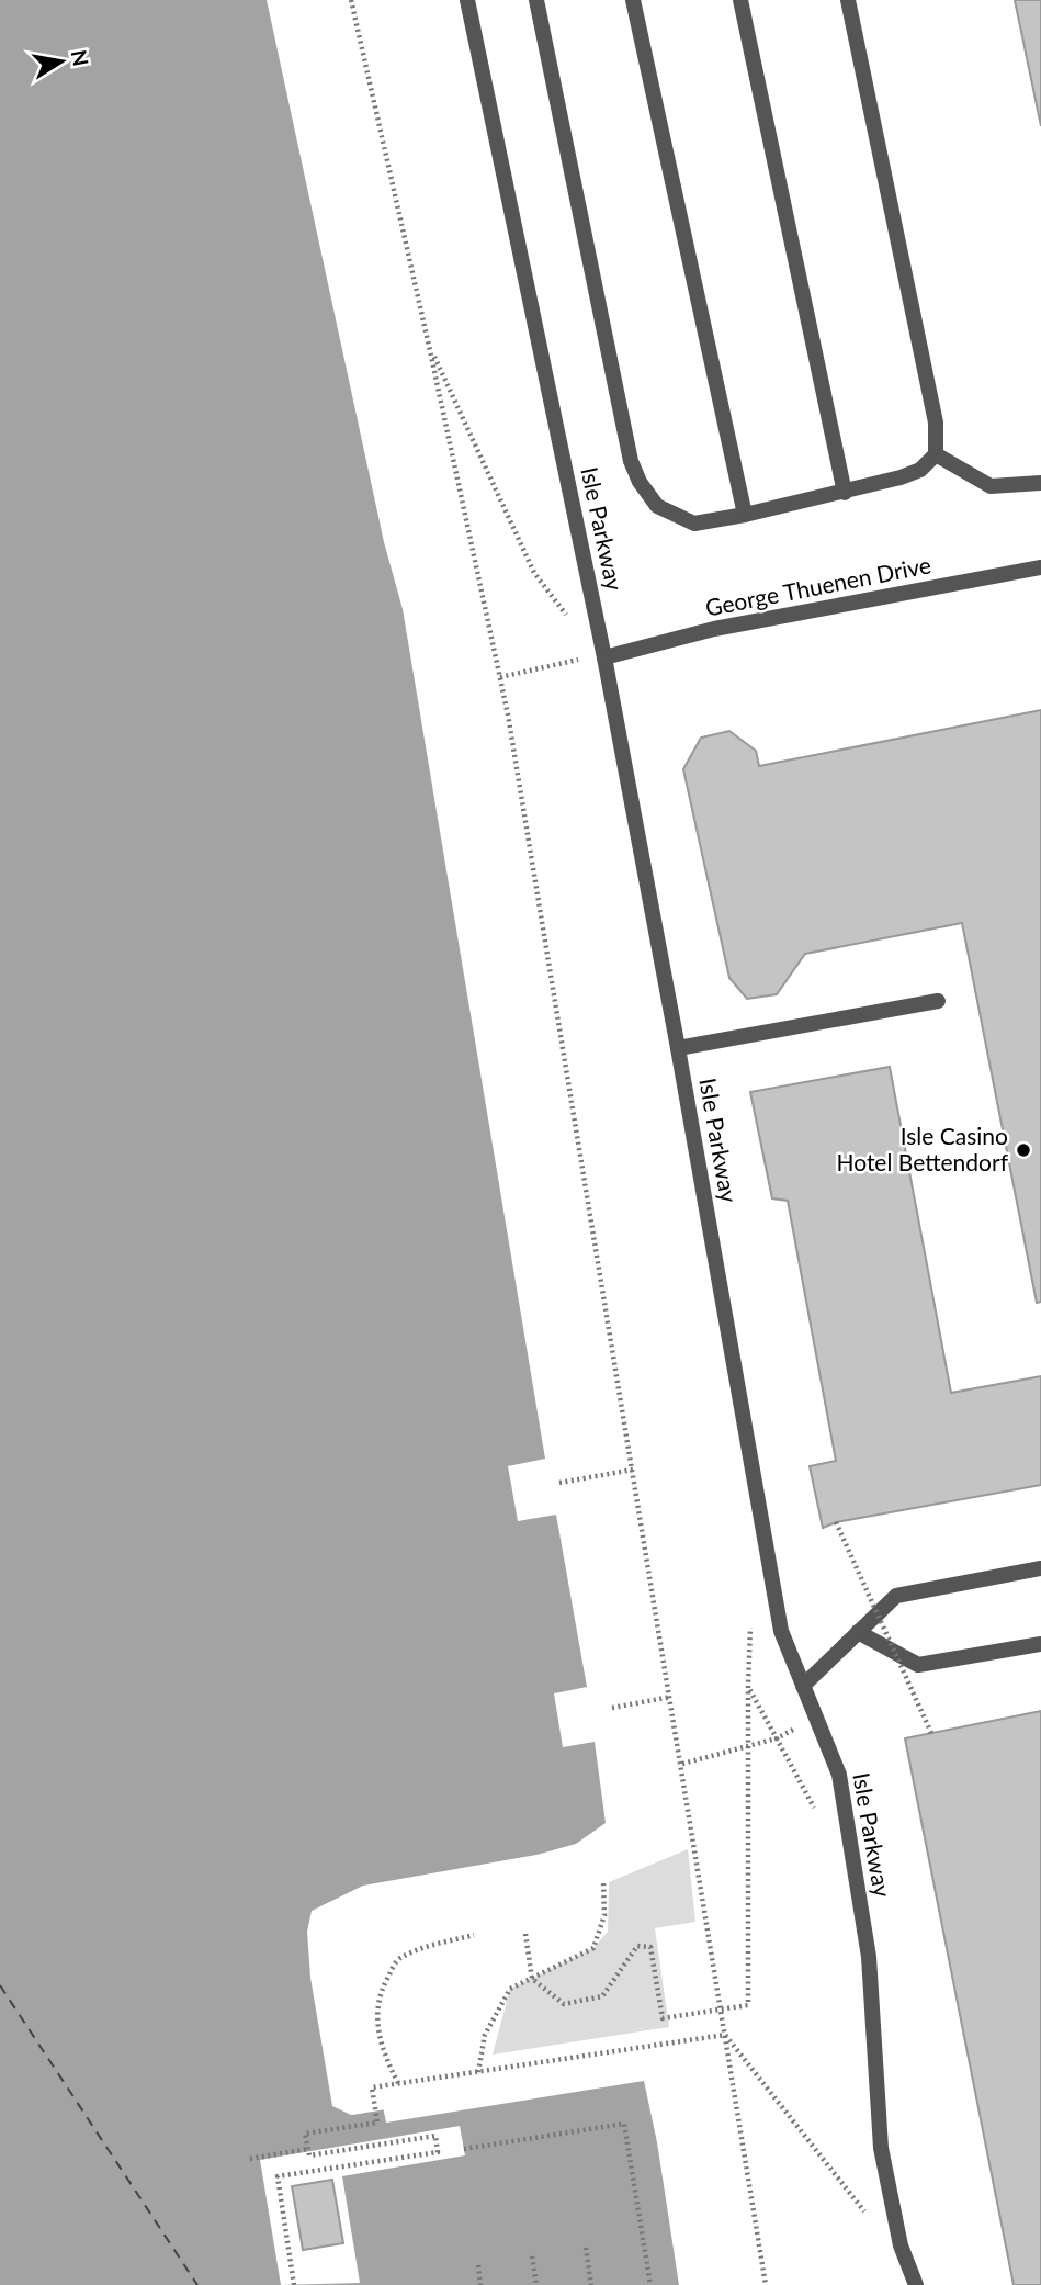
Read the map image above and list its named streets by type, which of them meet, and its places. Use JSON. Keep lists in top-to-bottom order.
{
  "streets": {
    "street": ["Isle Parkway", "George Thuenen Drive"]
  },
  "crossings": [
    ["Isle Parkway", "George Thuenen Drive"]
  ],
  "places": ["Isle Casino Hotel Bettendorf"],
  "north": "right"
}
